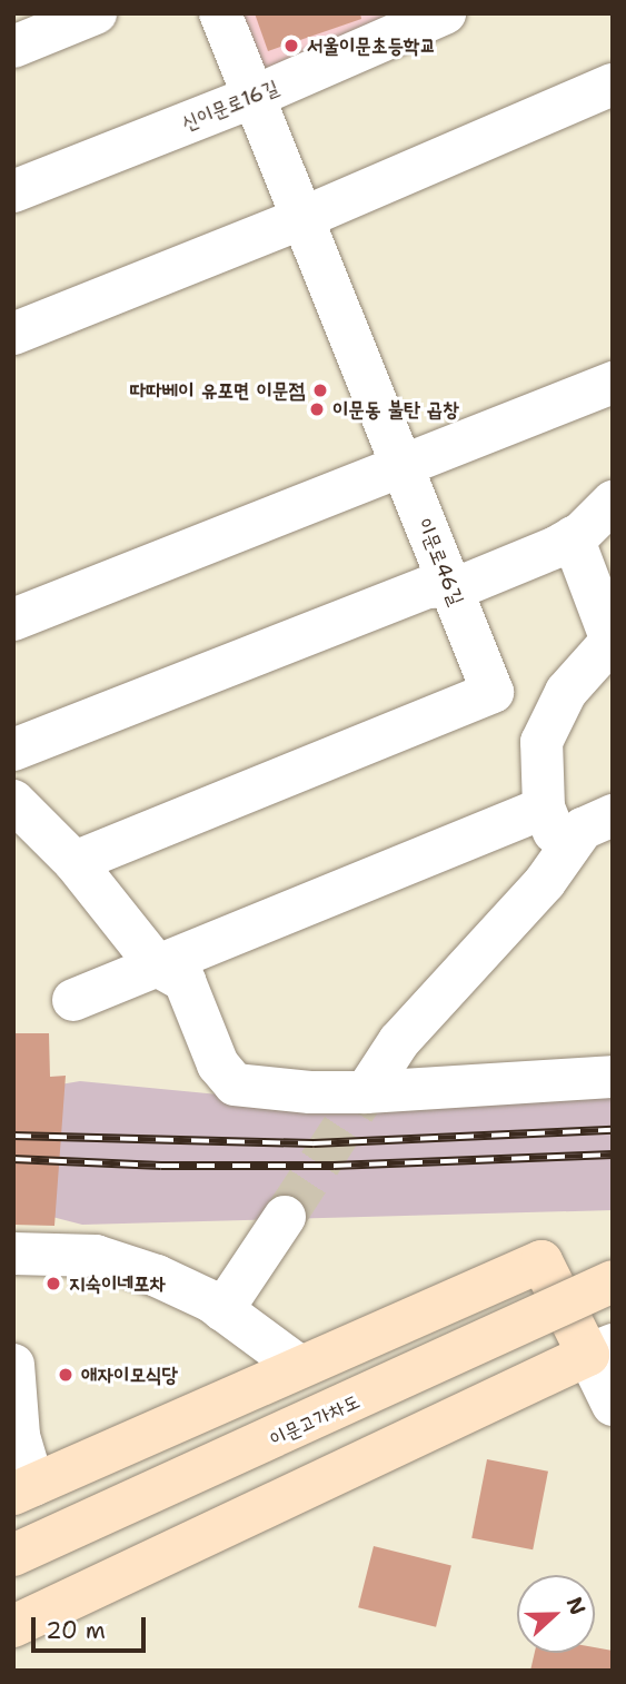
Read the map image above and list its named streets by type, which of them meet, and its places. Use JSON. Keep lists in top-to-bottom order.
{
  "streets": {
    "street": ["신이문로16길", "이문로46길", "이문고가차도"]
  },
  "crossings": [
    ["신이문로16길", "이문로46길"]
  ],
  "places": [
    "서울이문초등학교",
    "따따베이 유포면 이문점",
    "이문동 불탄 곱창",
    "지숙이네포차",
    "애자이모식당"
  ],
  "scale_bar": "20 m",
  "north": "right"
}
